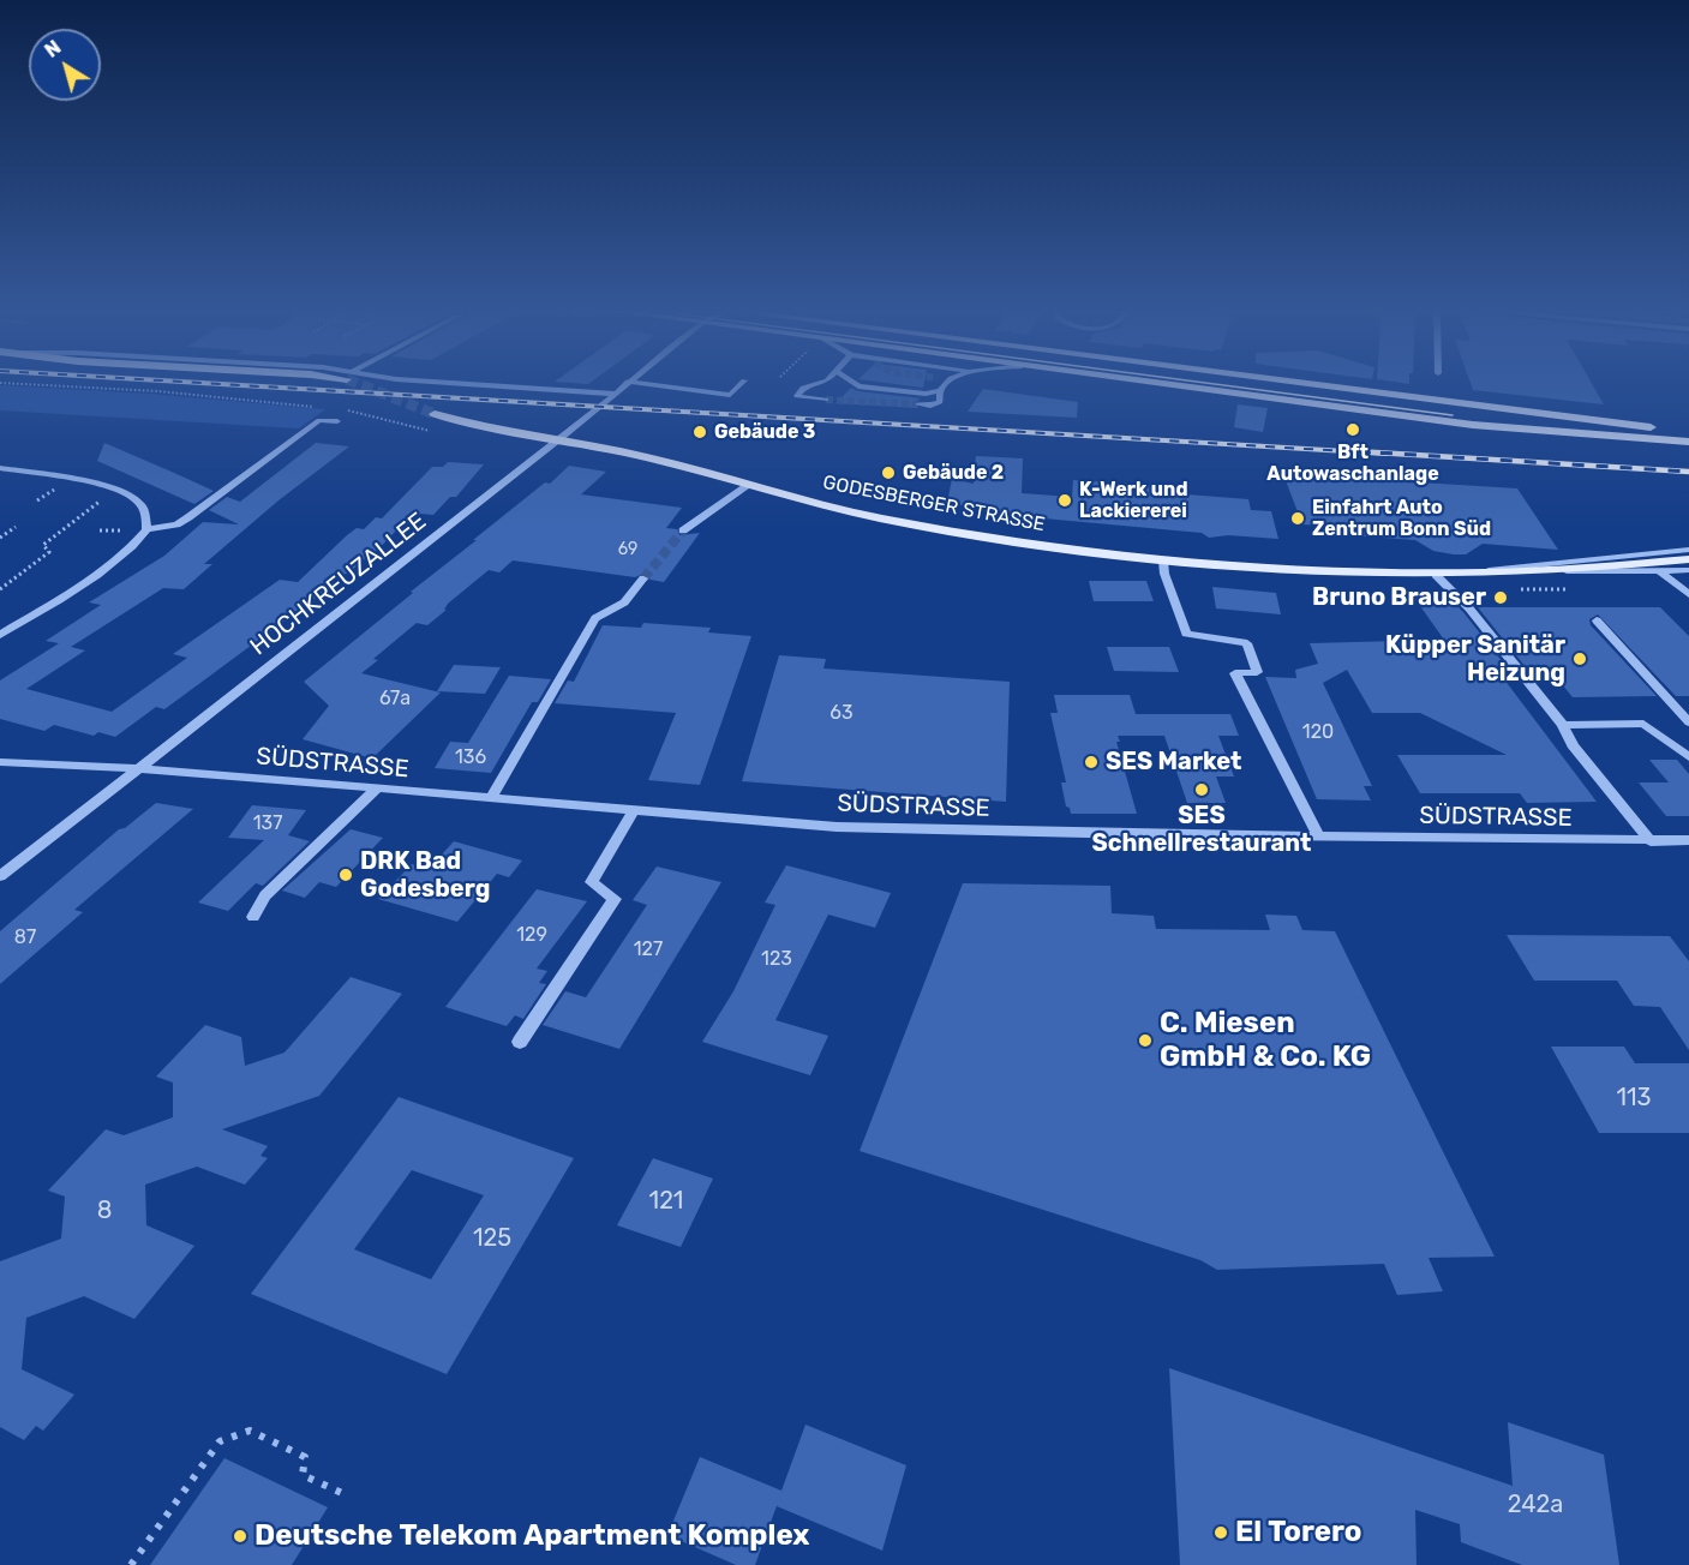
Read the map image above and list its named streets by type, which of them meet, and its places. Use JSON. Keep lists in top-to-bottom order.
{
  "streets": {
    "main road": ["GODESBERGER STRASSE"],
    "street": ["HOCHKREUZALLEE", "SÜDSTRASSE"]
  },
  "crossings": [
    ["GODESBERGER STRASSE", "HOCHKREUZALLEE"],
    ["HOCHKREUZALLEE", "SÜDSTRASSE"]
  ],
  "places": [
    "Bft Autowaschanlage",
    "Gebäude 3",
    "Gebäude 2",
    "K-Werk und Lackiererei",
    "Einfahrt Auto Zentrum Bonn Süd",
    "Bruno Brauser",
    "Küpper Sanitär Heizung",
    "SES Market",
    "SES Schnellrestaurant",
    "DRK Bad Godesberg",
    "C. Miesen GmbH & Co. KG",
    "El Torero",
    "Deutsche Telekom Apartment Komplex"
  ],
  "house_numbers": [
    "69",
    "67a",
    "63",
    "120",
    "136",
    "137",
    "129",
    "87",
    "127",
    "123",
    "113",
    "121",
    "8",
    "125",
    "242a"
  ],
  "north": "top left"
}
